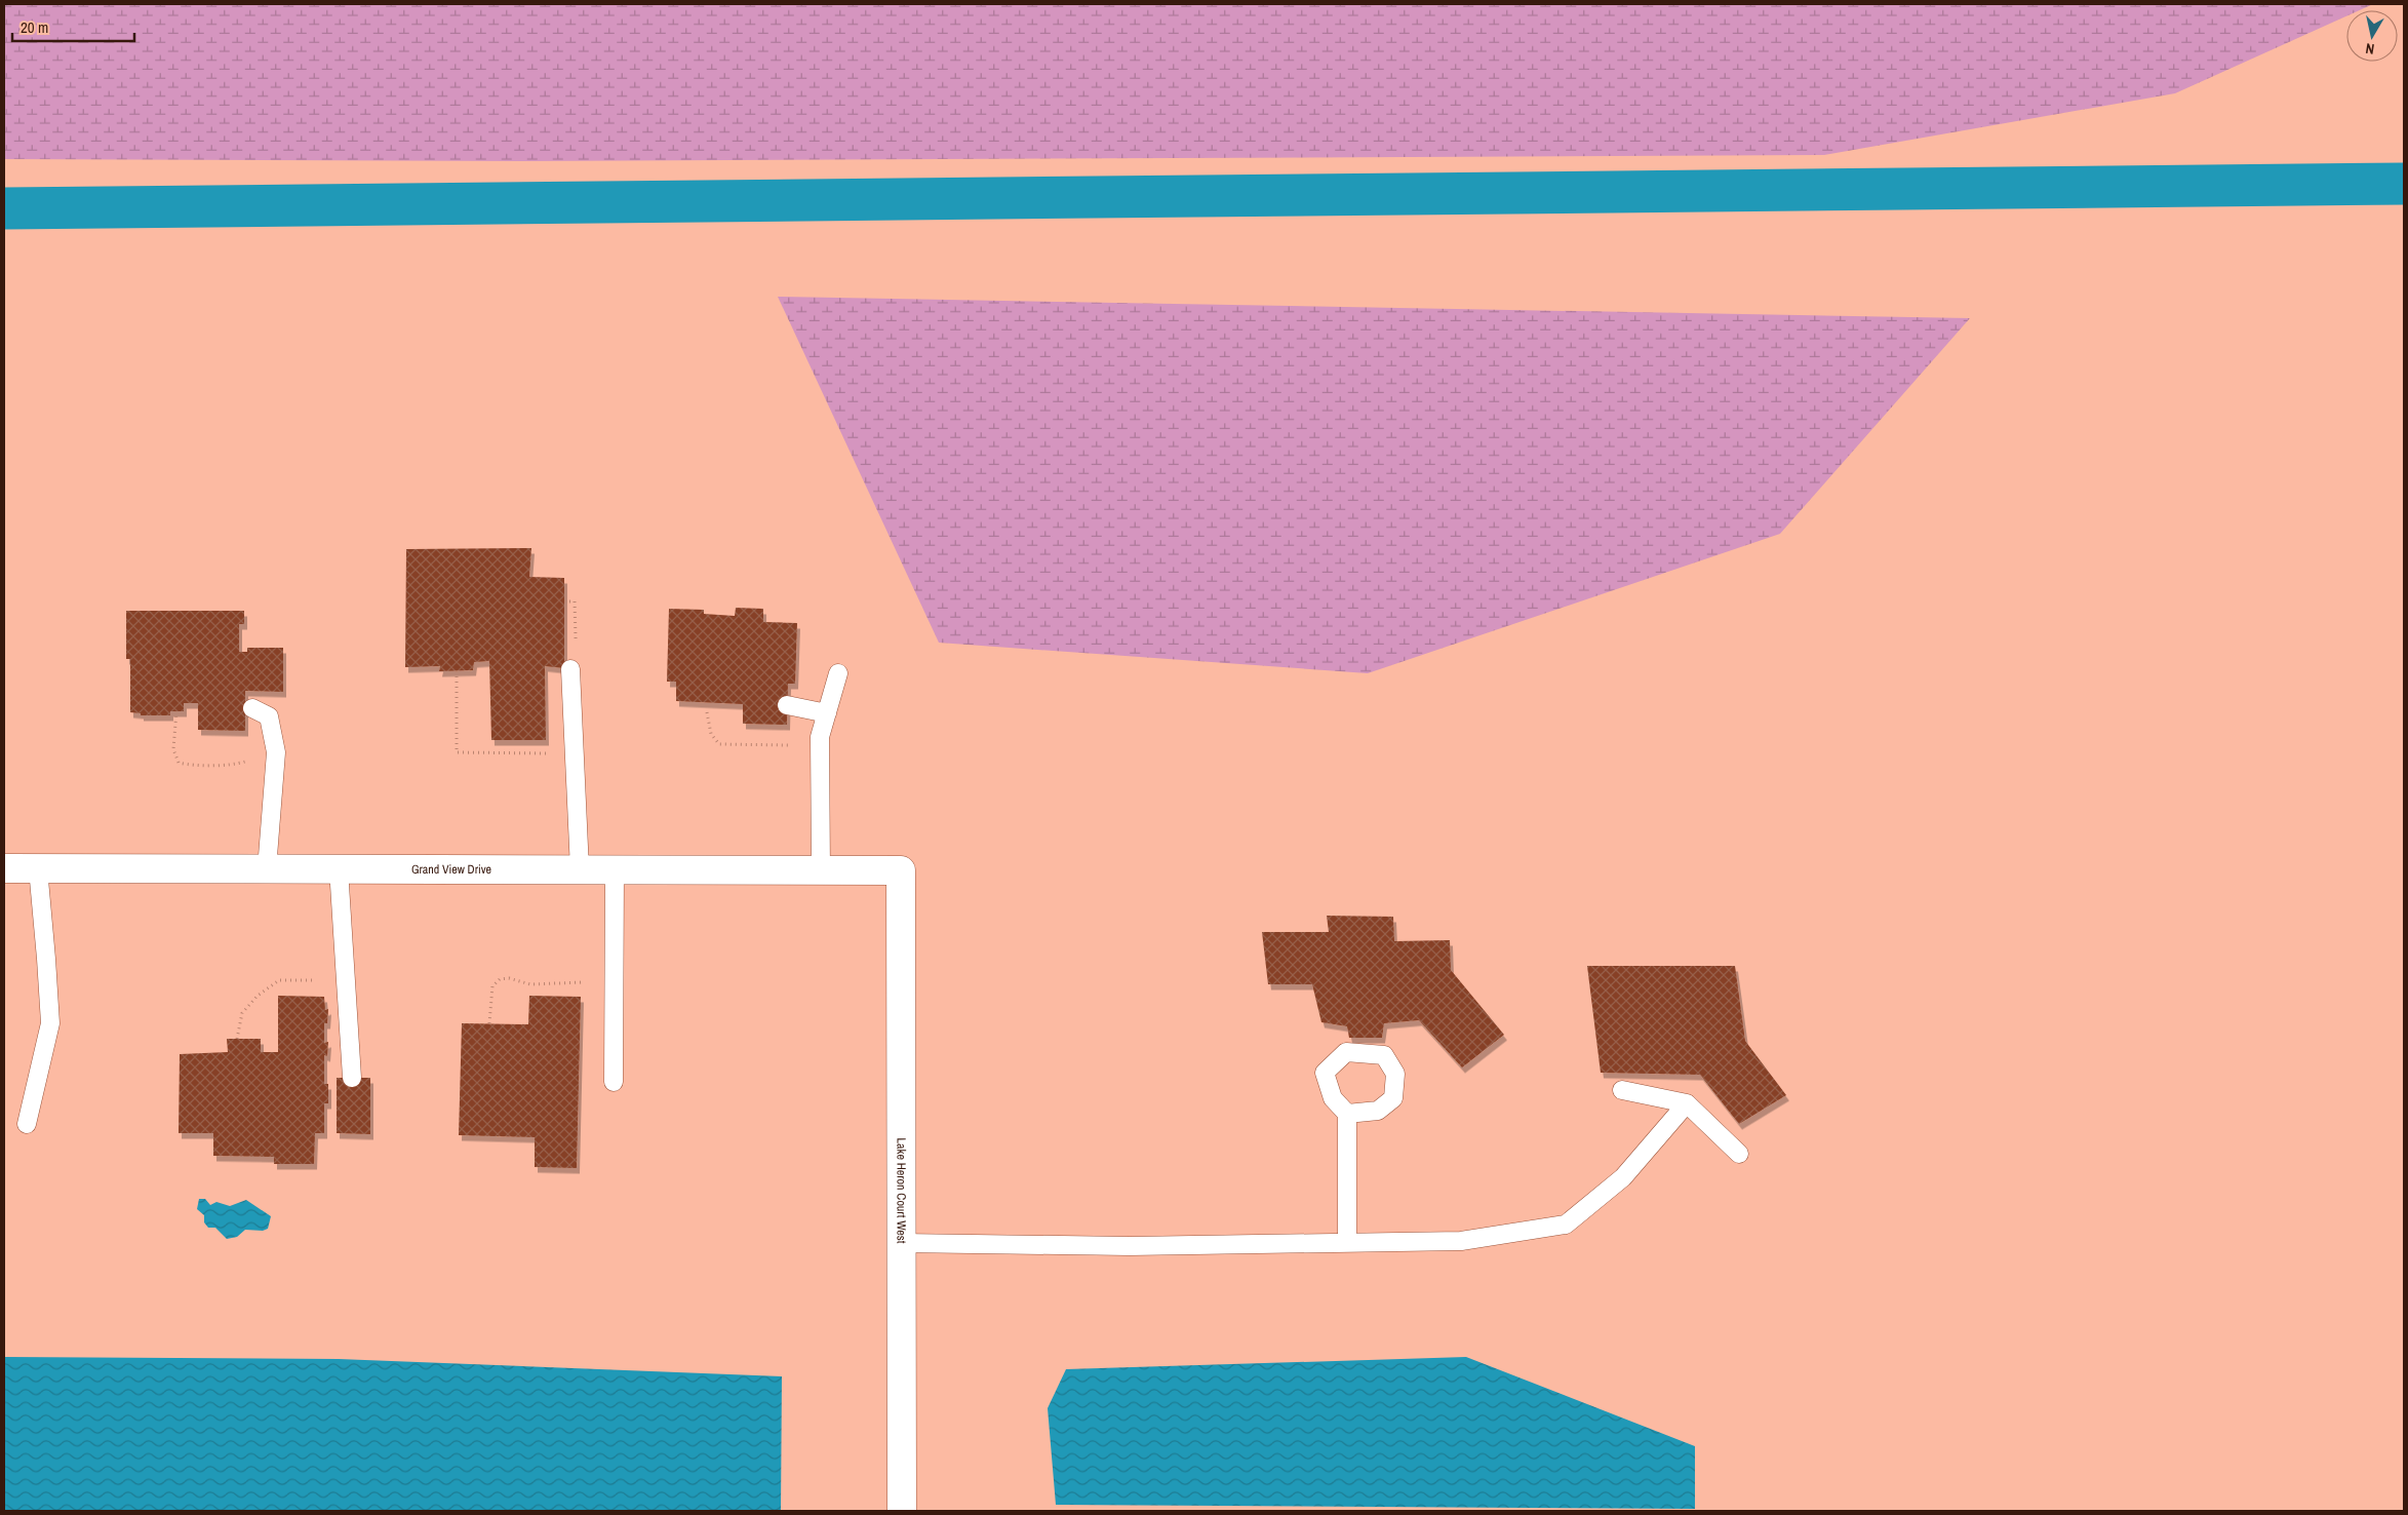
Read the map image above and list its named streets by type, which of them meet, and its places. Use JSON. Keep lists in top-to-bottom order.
{
  "streets": {
    "street": ["Grand View Drive", "Lake Heron Court West"]
  },
  "crossings": [
    ["Grand View Drive", "Lake Heron Court West"]
  ],
  "scale_bar": "20 m",
  "north": "bottom"
}
